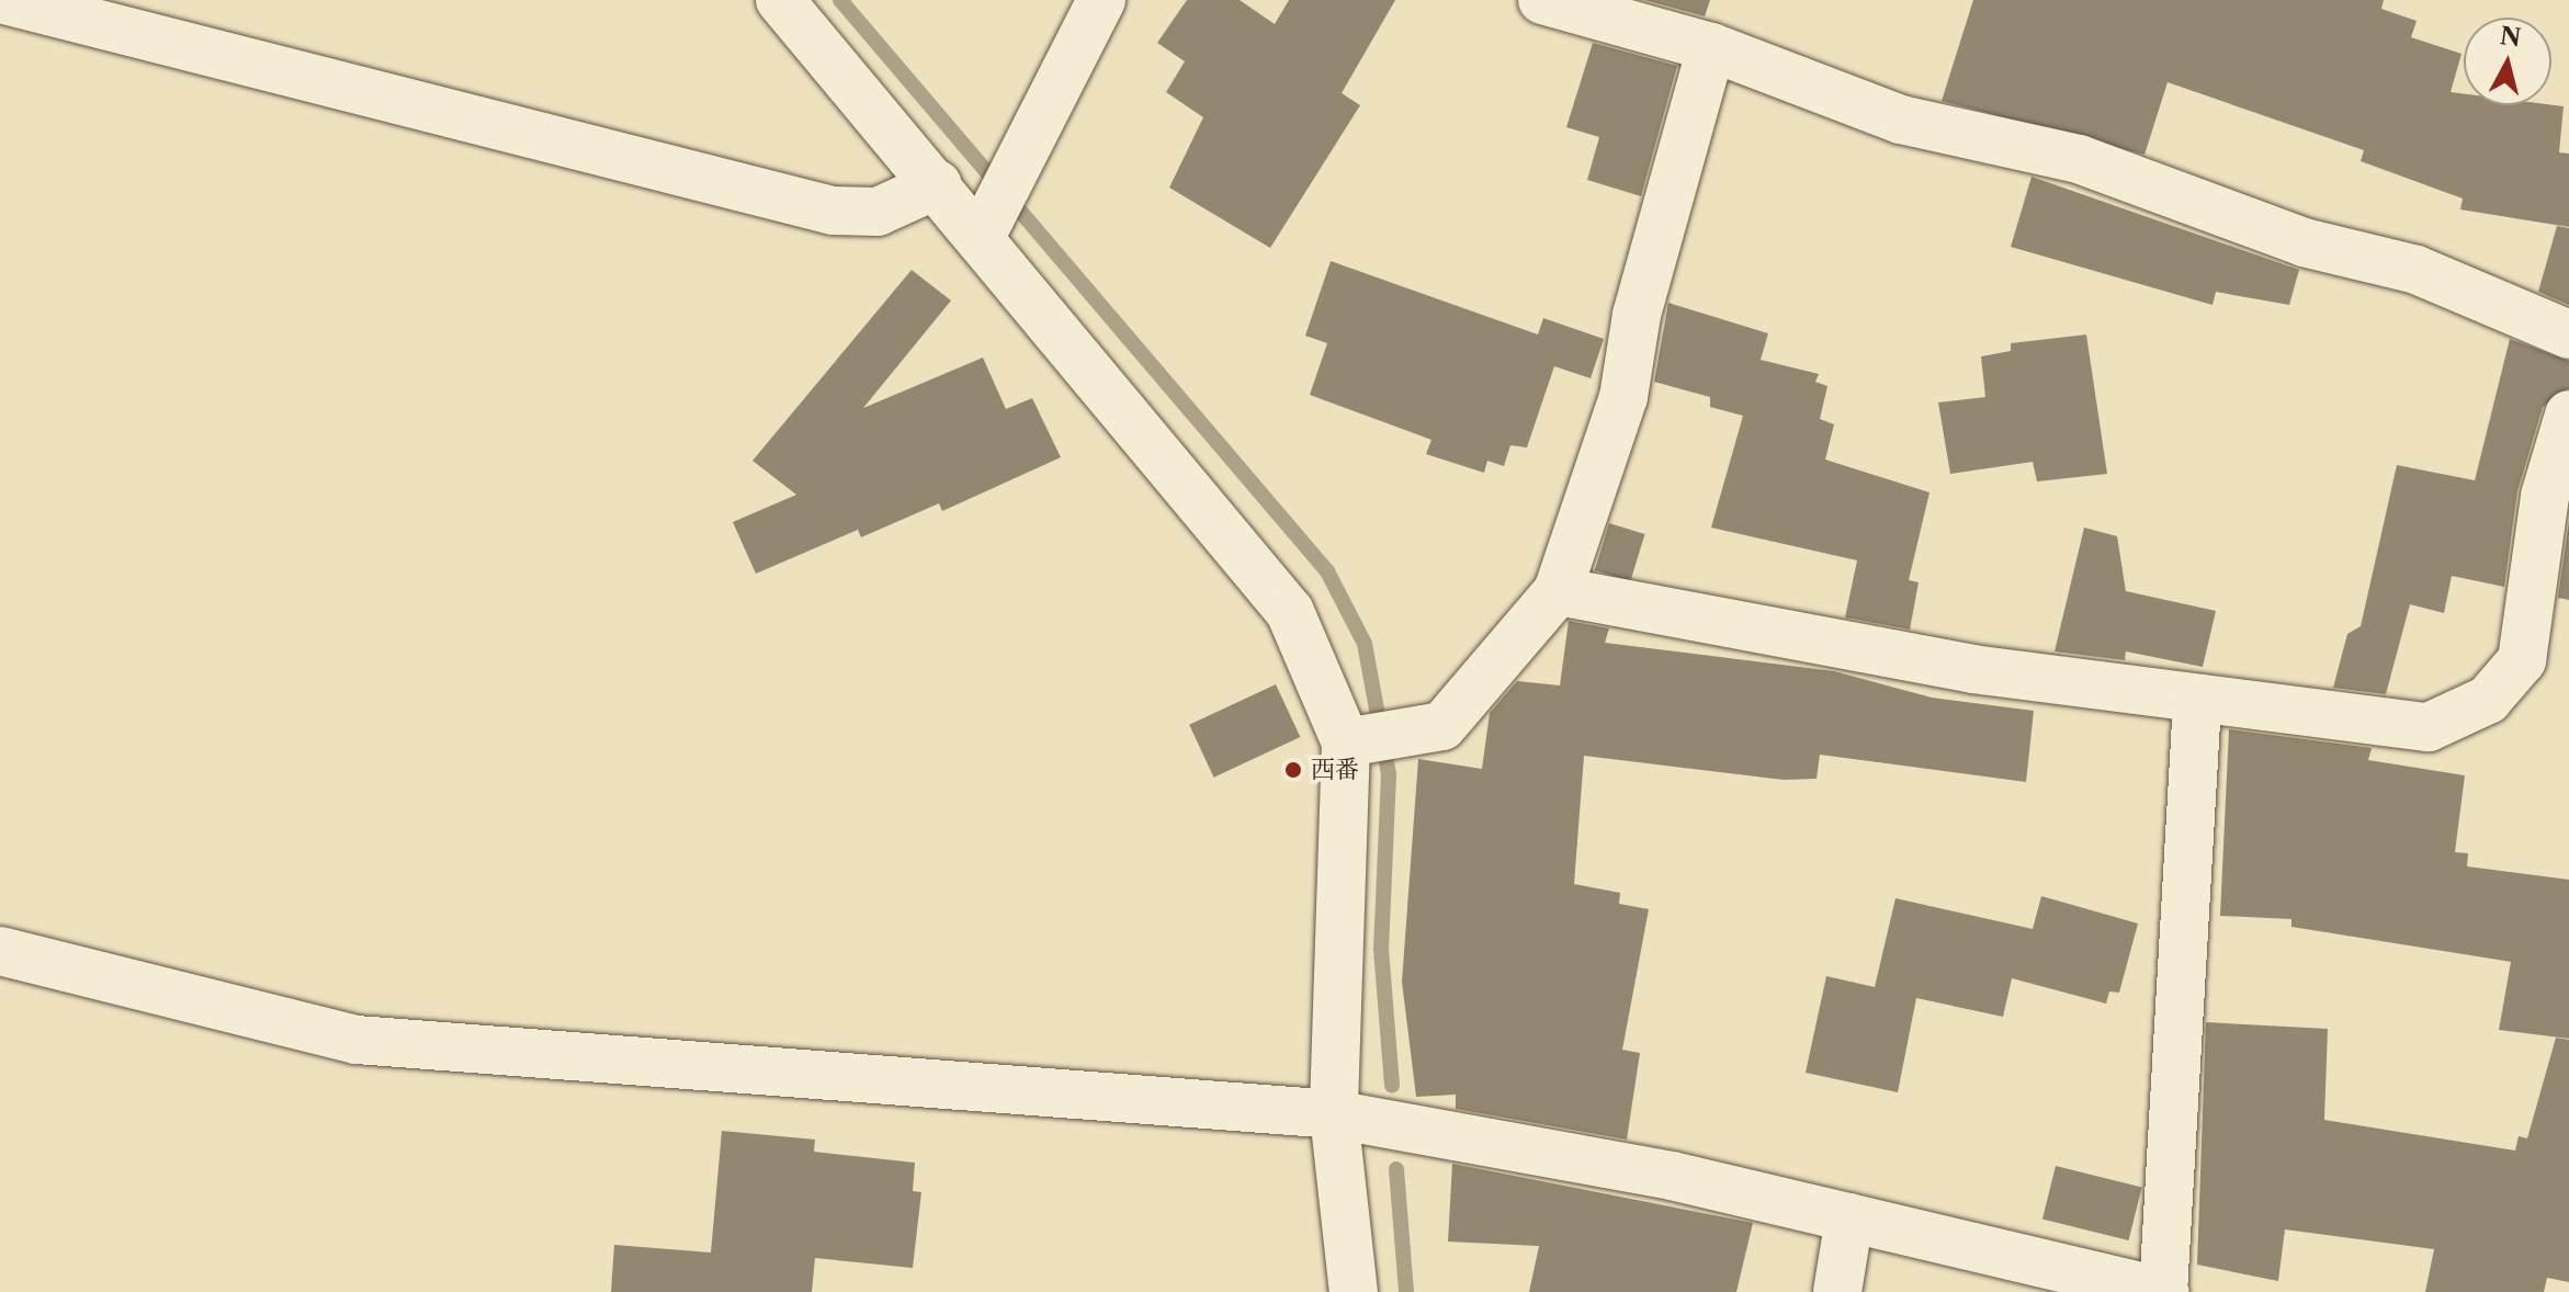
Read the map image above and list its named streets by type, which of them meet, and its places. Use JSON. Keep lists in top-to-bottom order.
{
  "places": ["西番"],
  "north": "top"
}
